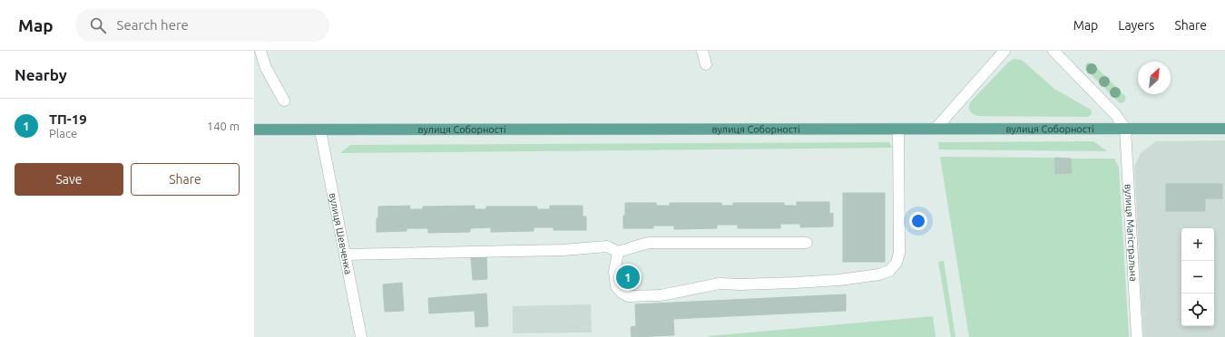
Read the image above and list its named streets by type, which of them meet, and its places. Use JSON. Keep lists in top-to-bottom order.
{
  "streets": {
    "main road": ["вулиця Соборності"],
    "street": ["вулиця Магістральна", "вулиця Шевченка"]
  },
  "crossings": [
    ["вулиця Соборності", "вулиця Магістральна"],
    ["вулиця Соборності", "вулиця Шевченка"]
  ],
  "north": "top right",
  "page": {
    "header": "Map",
    "search": "Search here",
    "nav": ["Map", "Layers", "Share"],
    "heading": "Nearby",
    "list": [
      {
        "mark": "1",
        "name": "ТП-19",
        "note": "Place",
        "value": "140 m"
      }
    ],
    "buttons": ["Save", "Share"],
    "map_buttons": ["+", "−"],
    "pins": "1"
  }
}
